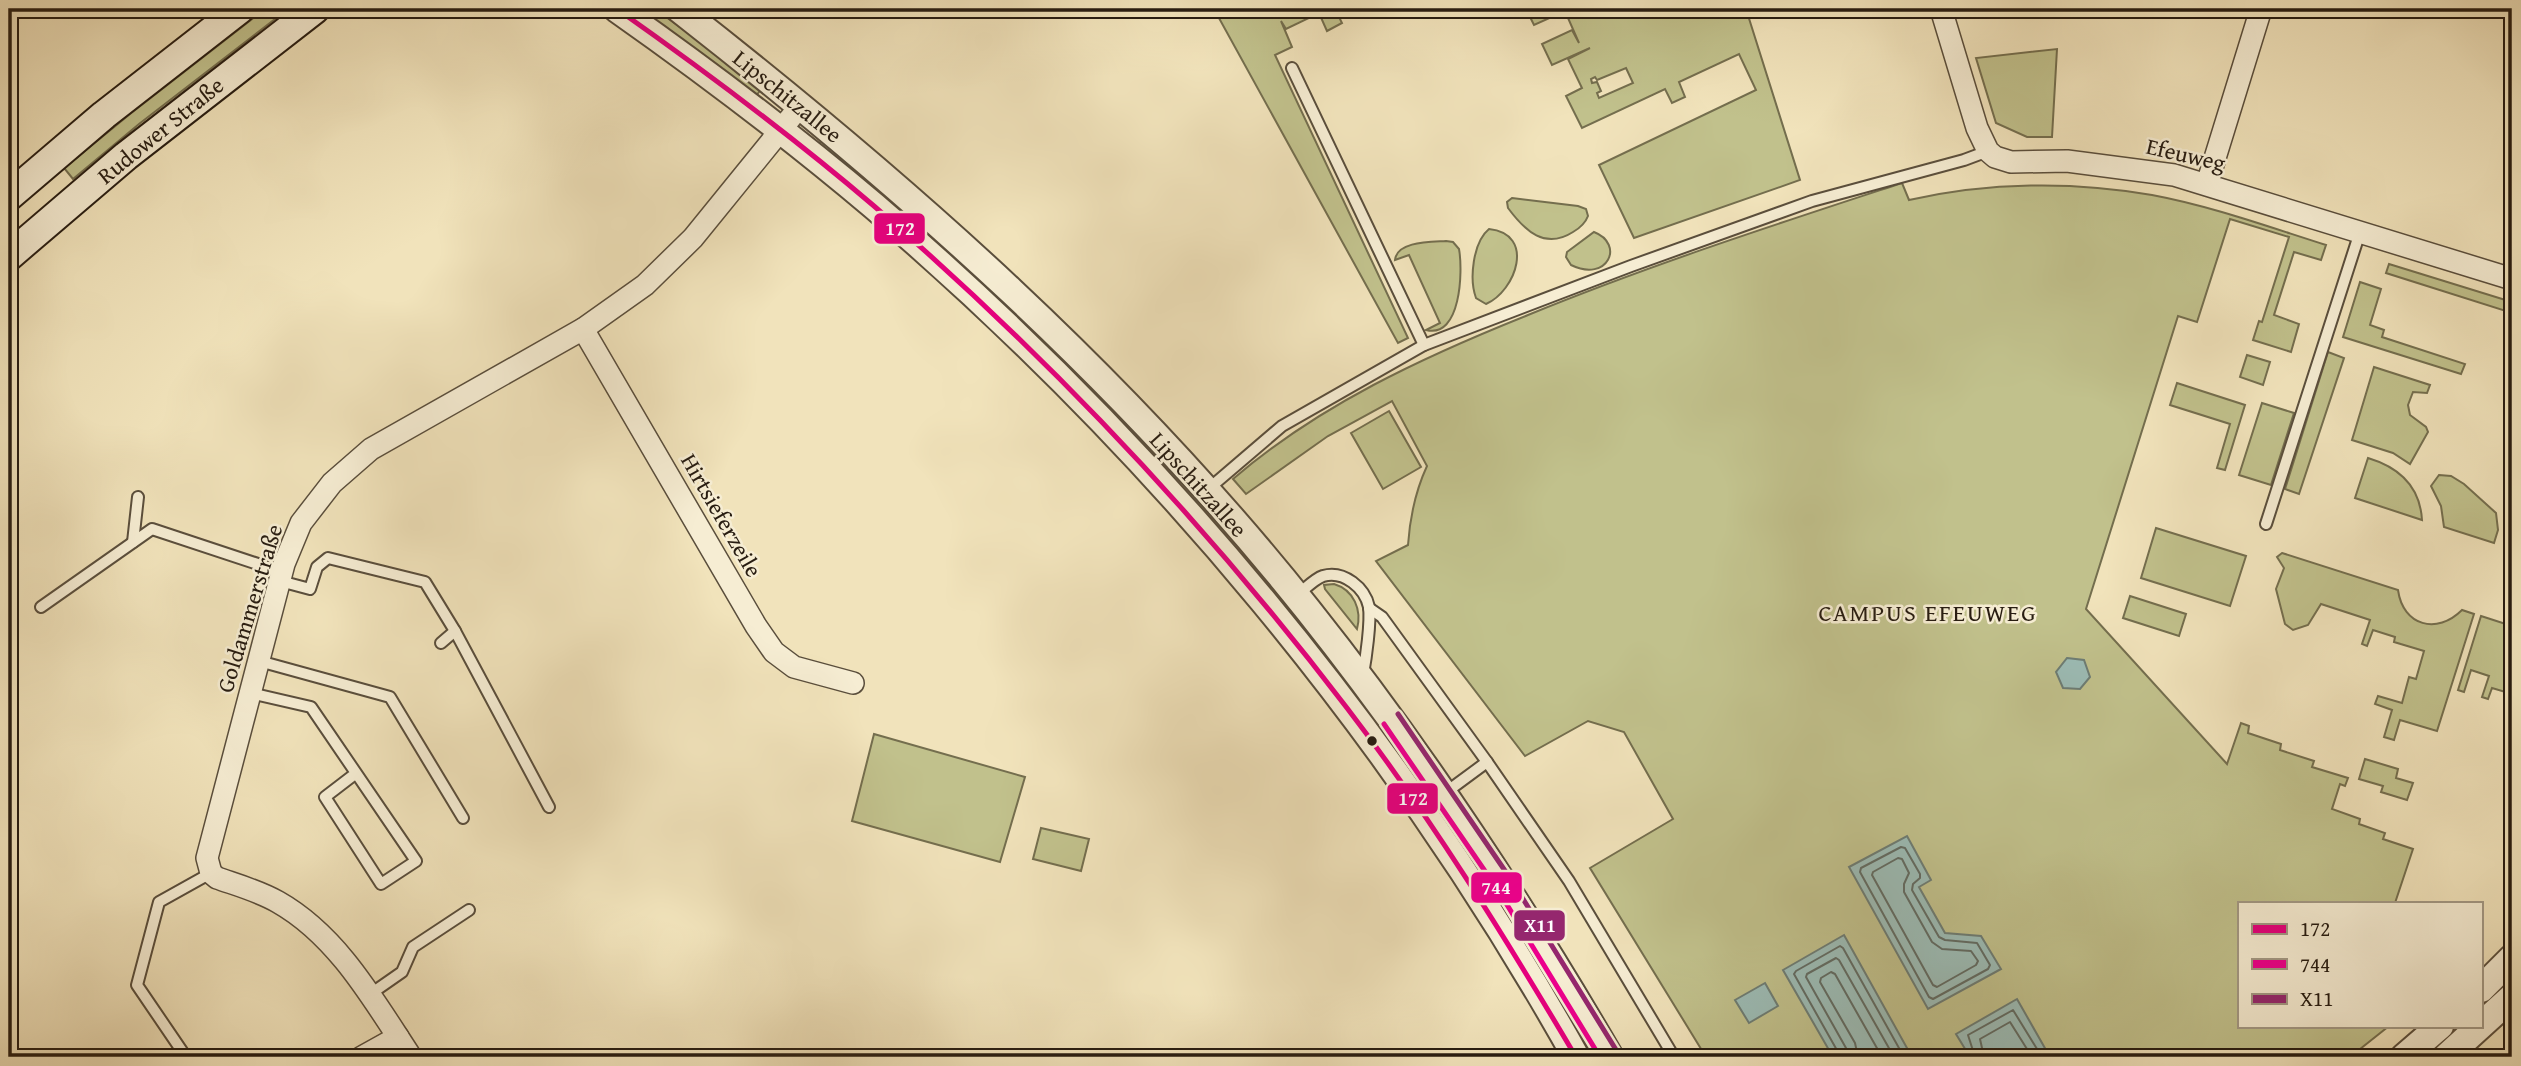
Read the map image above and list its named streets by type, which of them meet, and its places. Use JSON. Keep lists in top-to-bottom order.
{
  "streets": {
    "main road": ["Rudower Straße"],
    "street": [
      "Lipschitzallee",
      "Efeuweg",
      "Hirtsieferzeile",
      "Goldammerstraße"
    ]
  },
  "crossings": [
    ["Lipschitzallee", "Goldammerstraße"],
    ["Hirtsieferzeile", "Goldammerstraße"]
  ],
  "districts": ["CAMPUS EFEUWEG"],
  "lines": ["transit line 172", "transit line X11", "transit line 744"],
  "legend": ["172", "744", "X11"]
}
